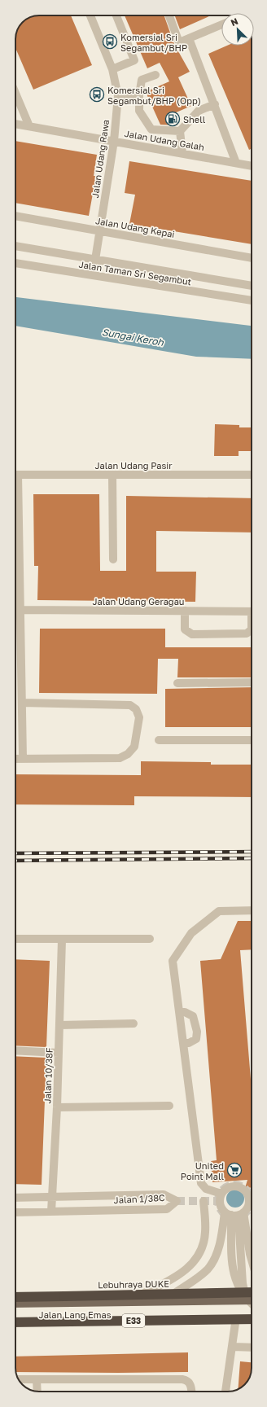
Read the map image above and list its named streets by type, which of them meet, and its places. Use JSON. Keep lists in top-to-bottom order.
{
  "streets": {
    "highway": ["Lebuhraya DUKE", "E33"],
    "main road": ["Jalan Lang Emas"],
    "street": [
      "Jalan Udang Galah",
      "Jalan Udang Rawa",
      "Jalan Udang Kepai",
      "Jalan Taman Sri Segambut",
      "Jalan Udang Pasir",
      "Jalan Udang Geragau",
      "Jalan 10/38F",
      "Jalan 1/38C"
    ]
  },
  "crossings": [
    ["Jalan Udang Galah", "Jalan Udang Rawa"],
    ["Jalan Udang Rawa", "Jalan Udang Kepai"],
    ["Jalan Udang Rawa", "Jalan Taman Sri Segambut"],
    ["Jalan 10/38F", "Jalan 1/38C"]
  ],
  "water": ["Sungai Keroh"],
  "places": {
    "bus stop": ["Komersial Sri Segambut/BHP", "Komersial Sri Segambut/BHP (Opp)"],
    "fuel station": ["Shell"],
    "supermarket": ["United Point Mall"]
  },
  "north": "top left"
}
